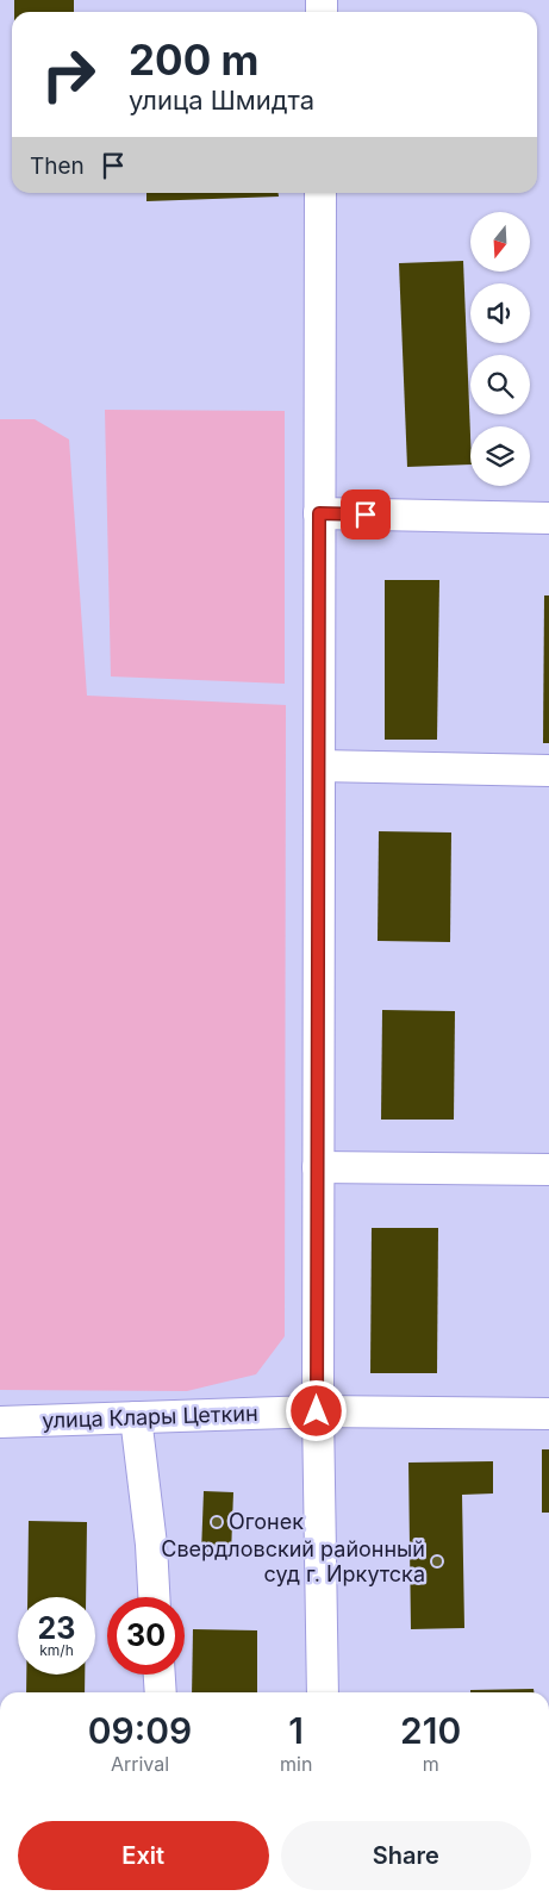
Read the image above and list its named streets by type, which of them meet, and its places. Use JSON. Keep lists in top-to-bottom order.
{
  "streets": {
    "street": ["улица Клары Цеткин"]
  },
  "places": ["Огонек", "Свердловский районный суд г. Иркутска"],
  "north": "bottom",
  "page": {
    "turn": ["200 m", "улица Шмидта"],
    "then": "Then",
    "speed": "23 km/h",
    "limit": "30",
    "eta": [
      "09:09",
      "Arrival",
      "1",
      "min",
      "210",
      "m"
    ],
    "buttons": ["Exit", "Share"]
  }
}
